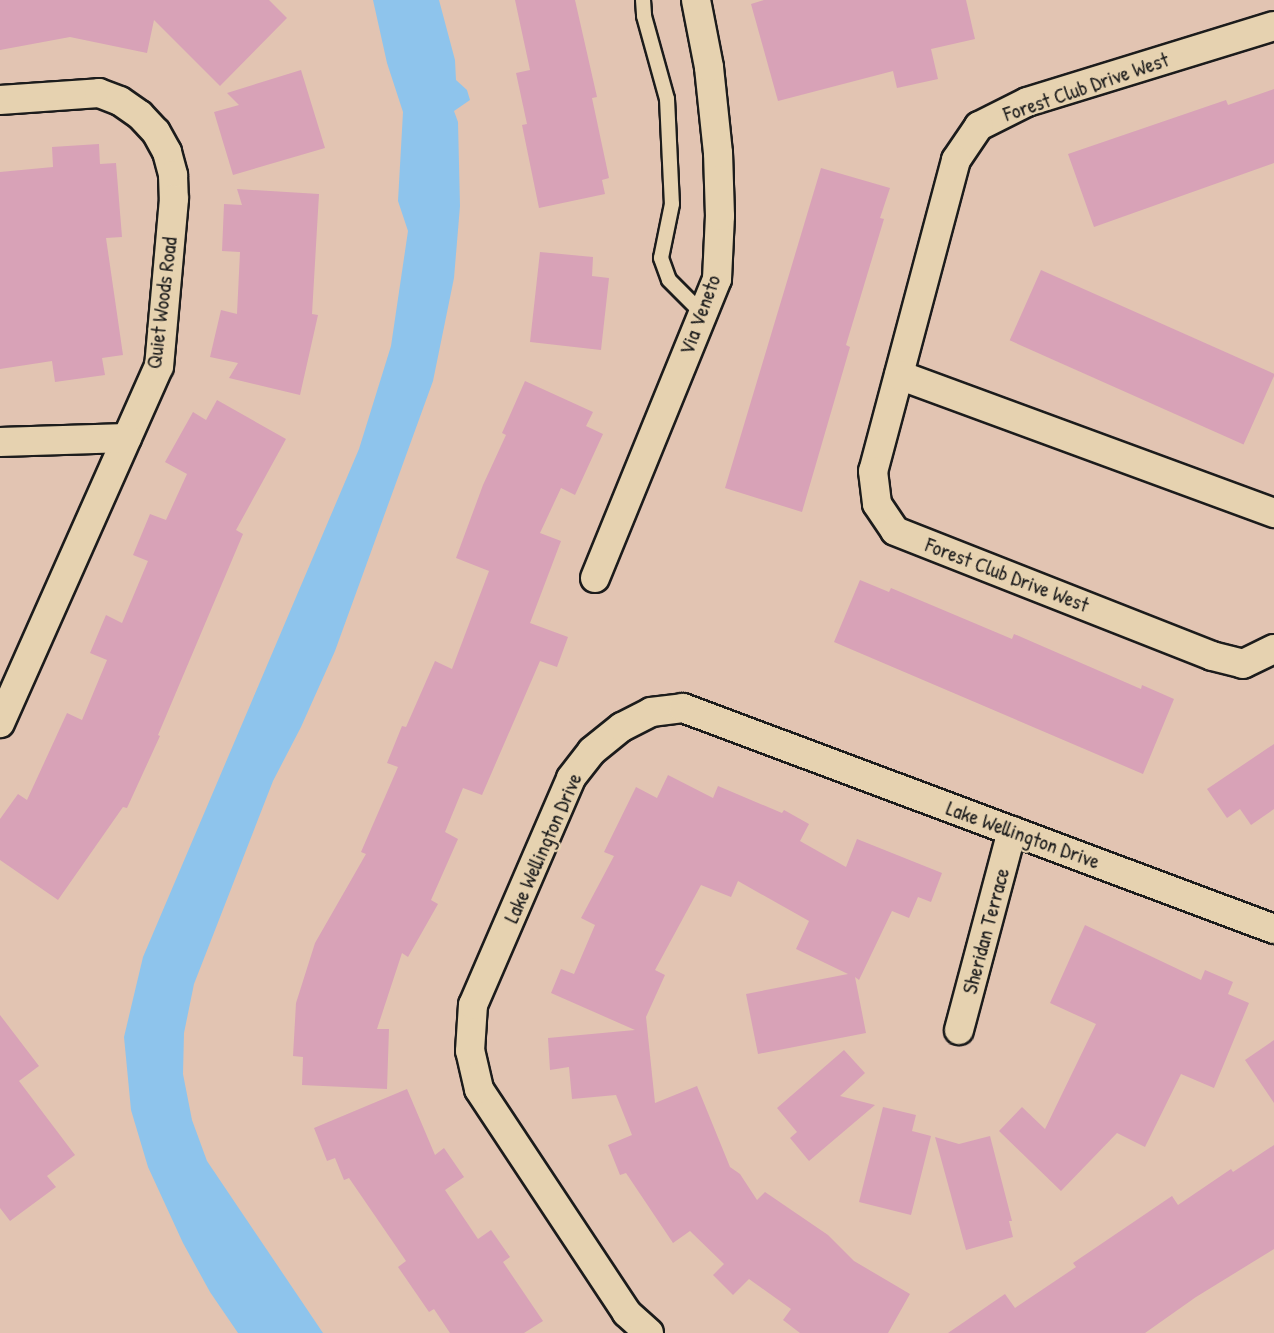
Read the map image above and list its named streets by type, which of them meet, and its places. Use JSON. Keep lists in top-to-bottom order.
{
  "streets": {
    "street": [
      "Forest Club Drive West",
      "Quiet Woods Road",
      "Via Veneto",
      "Lake Wellington Drive",
      "Sheridan Terrace"
    ]
  },
  "crossings": [
    ["Lake Wellington Drive", "Sheridan Terrace"]
  ]
}
